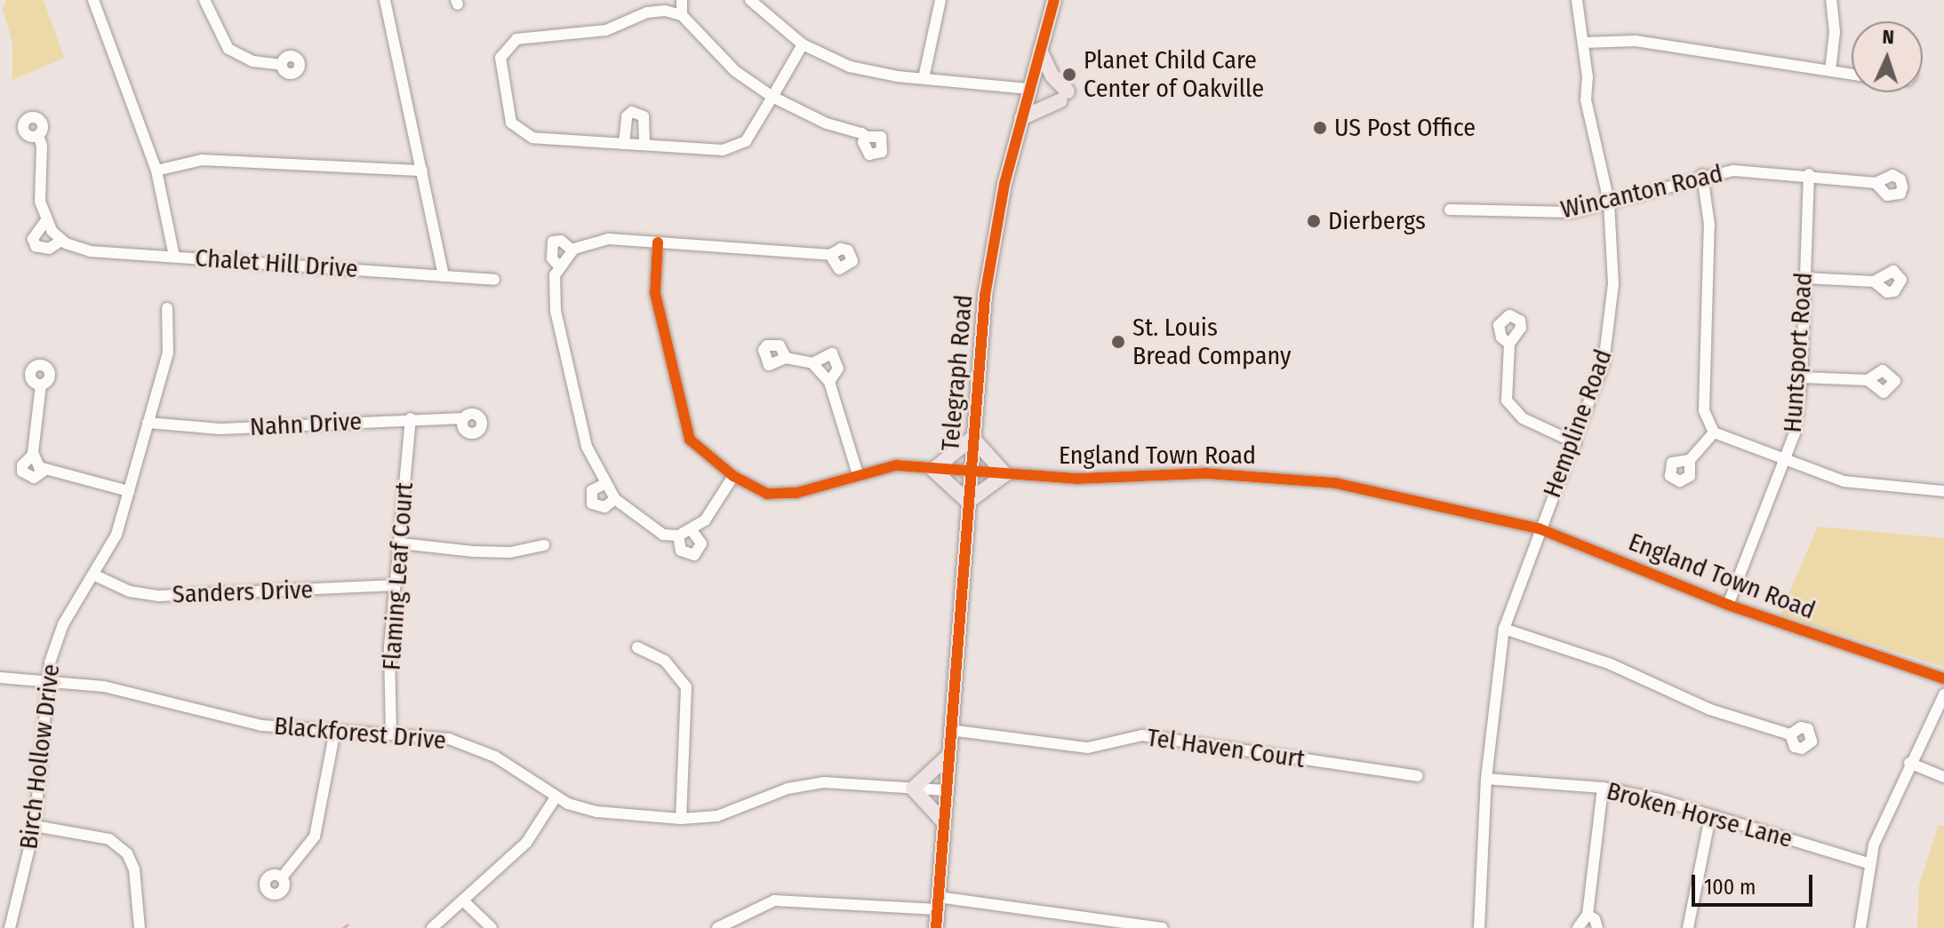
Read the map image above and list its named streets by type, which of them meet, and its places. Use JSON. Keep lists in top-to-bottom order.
{
  "streets": {
    "main road": ["Telegraph Road"],
    "street": [
      "Wincanton Road",
      "Chalet Hill Drive",
      "Huntsport Road",
      "Hempline Road",
      "Nahn Drive",
      "England Town Road",
      "Flaming Leaf Court",
      "Sanders Drive",
      "Blackforest Drive",
      "Tel Haven Court",
      "Birch Hollow Drive",
      "Broken Horse Lane"
    ]
  },
  "crossings": [
    ["Wincanton Road", "Huntsport Road"],
    ["Wincanton Road", "Hempline Road"],
    ["Huntsport Road", "England Town Road"],
    ["Telegraph Road", "England Town Road"],
    ["Telegraph Road", "Blackforest Drive"],
    ["Telegraph Road", "Tel Haven Court"],
    ["Hempline Road", "England Town Road"],
    ["Hempline Road", "Broken Horse Lane"],
    ["Nahn Drive", "Flaming Leaf Court"],
    ["Nahn Drive", "Birch Hollow Drive"],
    ["Flaming Leaf Court", "Sanders Drive"],
    ["Flaming Leaf Court", "Blackforest Drive"],
    ["Sanders Drive", "Birch Hollow Drive"],
    ["Blackforest Drive", "Birch Hollow Drive"]
  ],
  "places": [
    "Planet Child Care Center of Oakville",
    "US Post Office",
    "Dierbergs",
    "St. Louis Bread Company"
  ],
  "scale_bar": "100 m",
  "north": "top"
}
